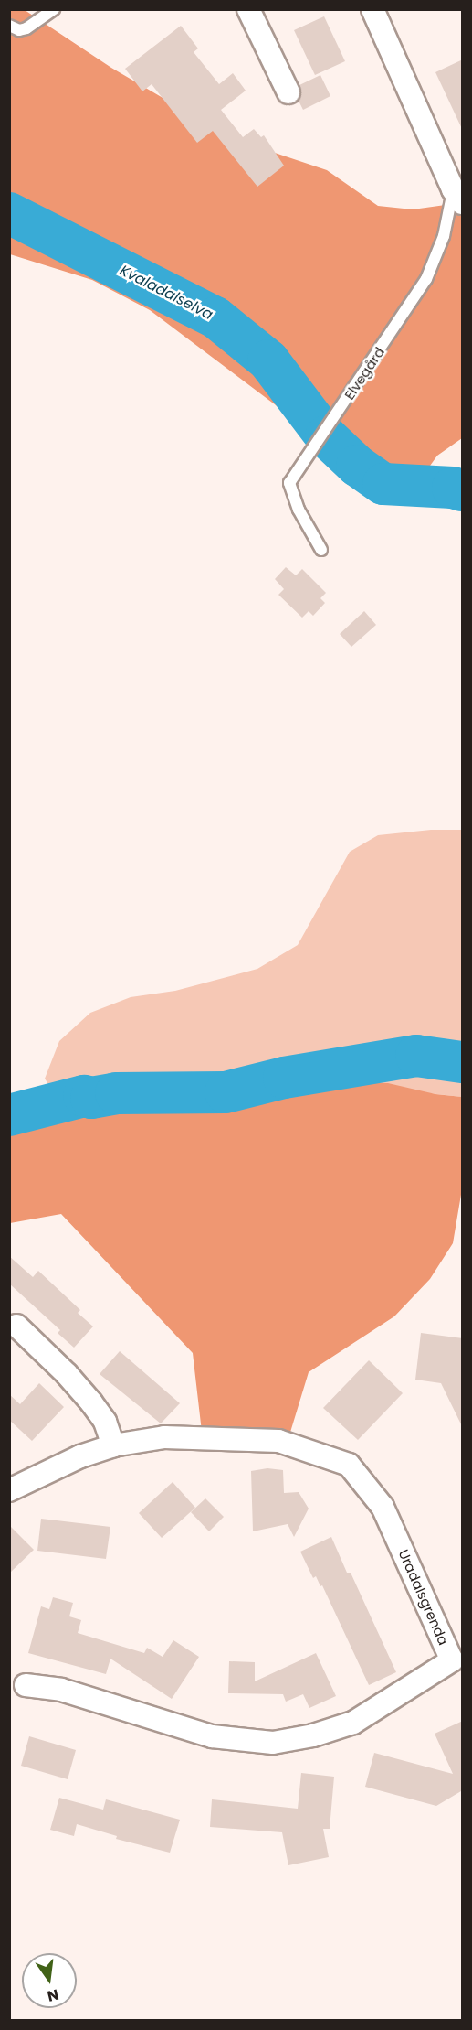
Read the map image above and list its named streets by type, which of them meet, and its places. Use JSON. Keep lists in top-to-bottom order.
{
  "streets": {
    "street": ["Elvegård", "Uradalsgrenda"]
  },
  "water": ["Kvaladalselva"],
  "north": "bottom"
}
